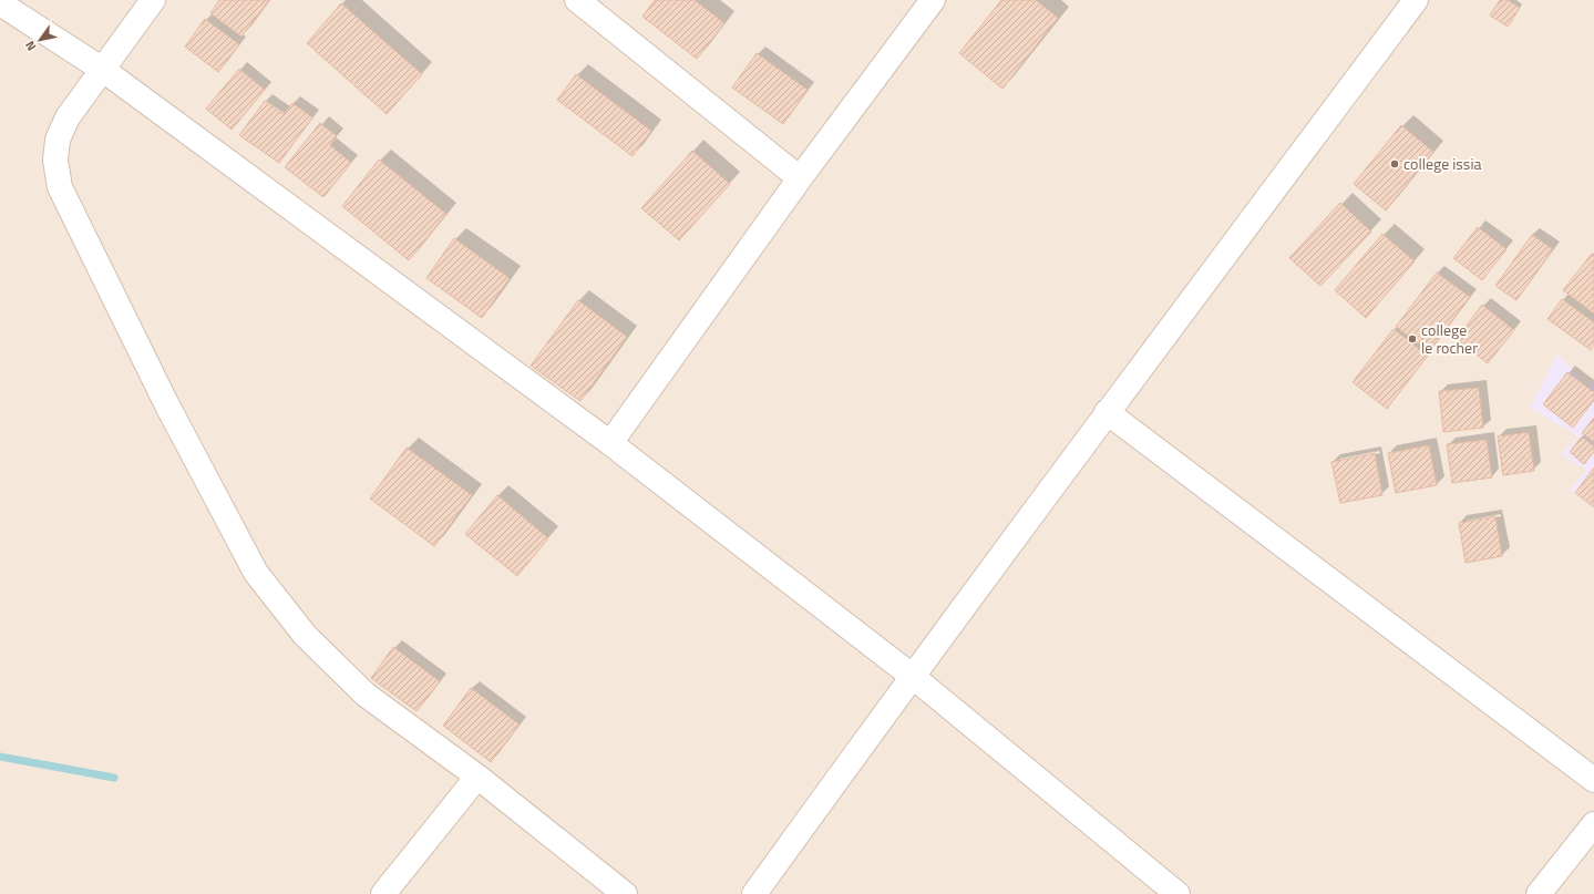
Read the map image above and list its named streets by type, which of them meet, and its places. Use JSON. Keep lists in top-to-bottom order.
{
  "places": ["college issia", "college le rocher"],
  "north": "bottom left"
}
